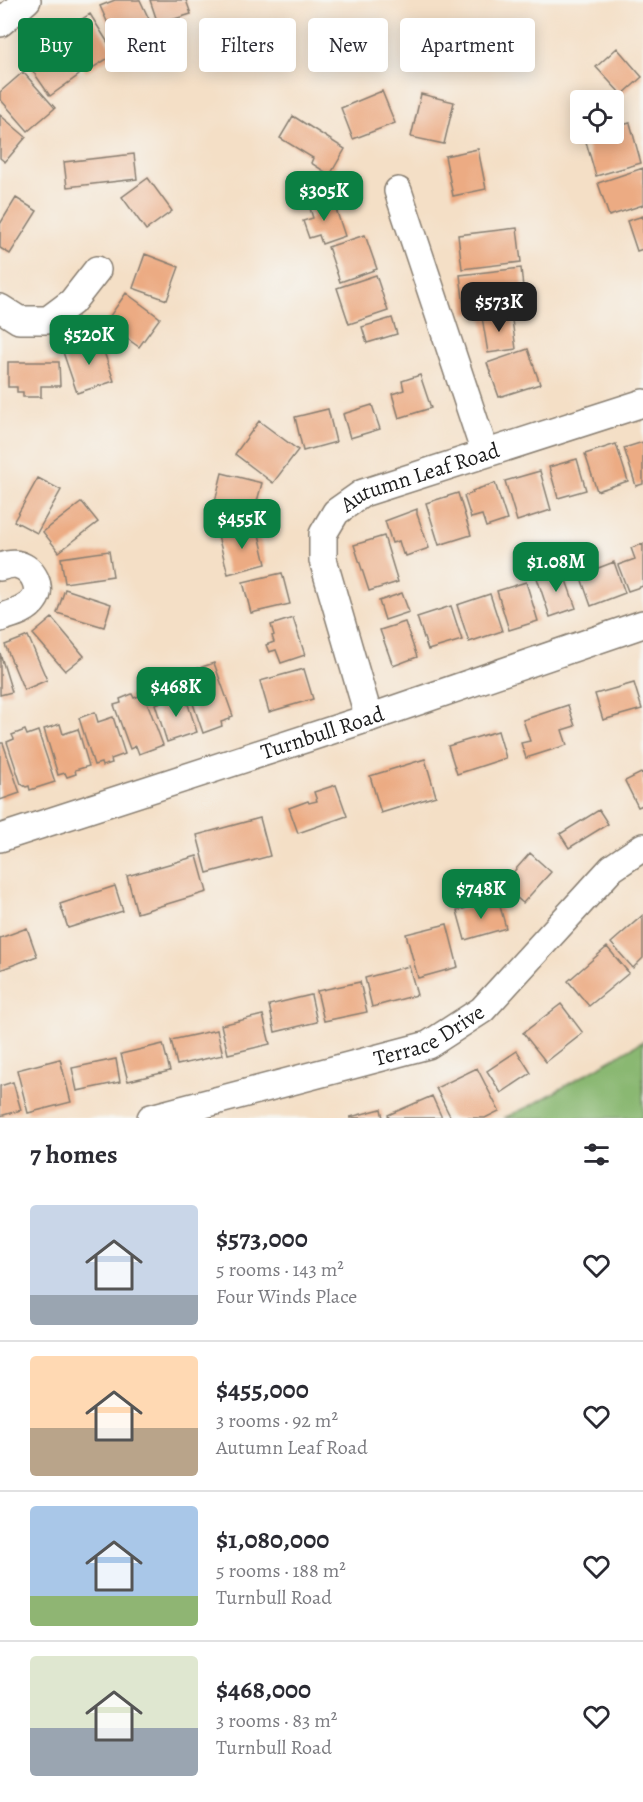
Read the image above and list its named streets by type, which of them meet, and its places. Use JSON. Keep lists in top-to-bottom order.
{
  "streets": {
    "street": ["Autumn Leaf Road", "Turnbull Road", "Terrace Drive"]
  },
  "crossings": [
    ["Autumn Leaf Road", "Turnbull Road"]
  ],
  "page": {
    "chip": [
      "Buy",
      "Rent",
      "Filters",
      "New",
      "Apartment"
    ],
    "price": [
      "$305K",
      "$573K",
      "$520K",
      "$455K",
      "$1.08M",
      "$468K",
      "$748K"
    ],
    "heading": "7 homes",
    "list": [
      {
        "name": "$573,000",
        "note": "5 rooms · 143 m² · Four Winds Place"
      },
      {
        "name": "$455,000",
        "note": "3 rooms · 92 m² · Autumn Leaf Road"
      },
      {
        "name": "$1,080,000",
        "note": "5 rooms · 188 m² · Turnbull Road"
      },
      {
        "name": "$468,000",
        "note": "3 rooms · 83 m² · Turnbull Road"
      }
    ]
  }
}
